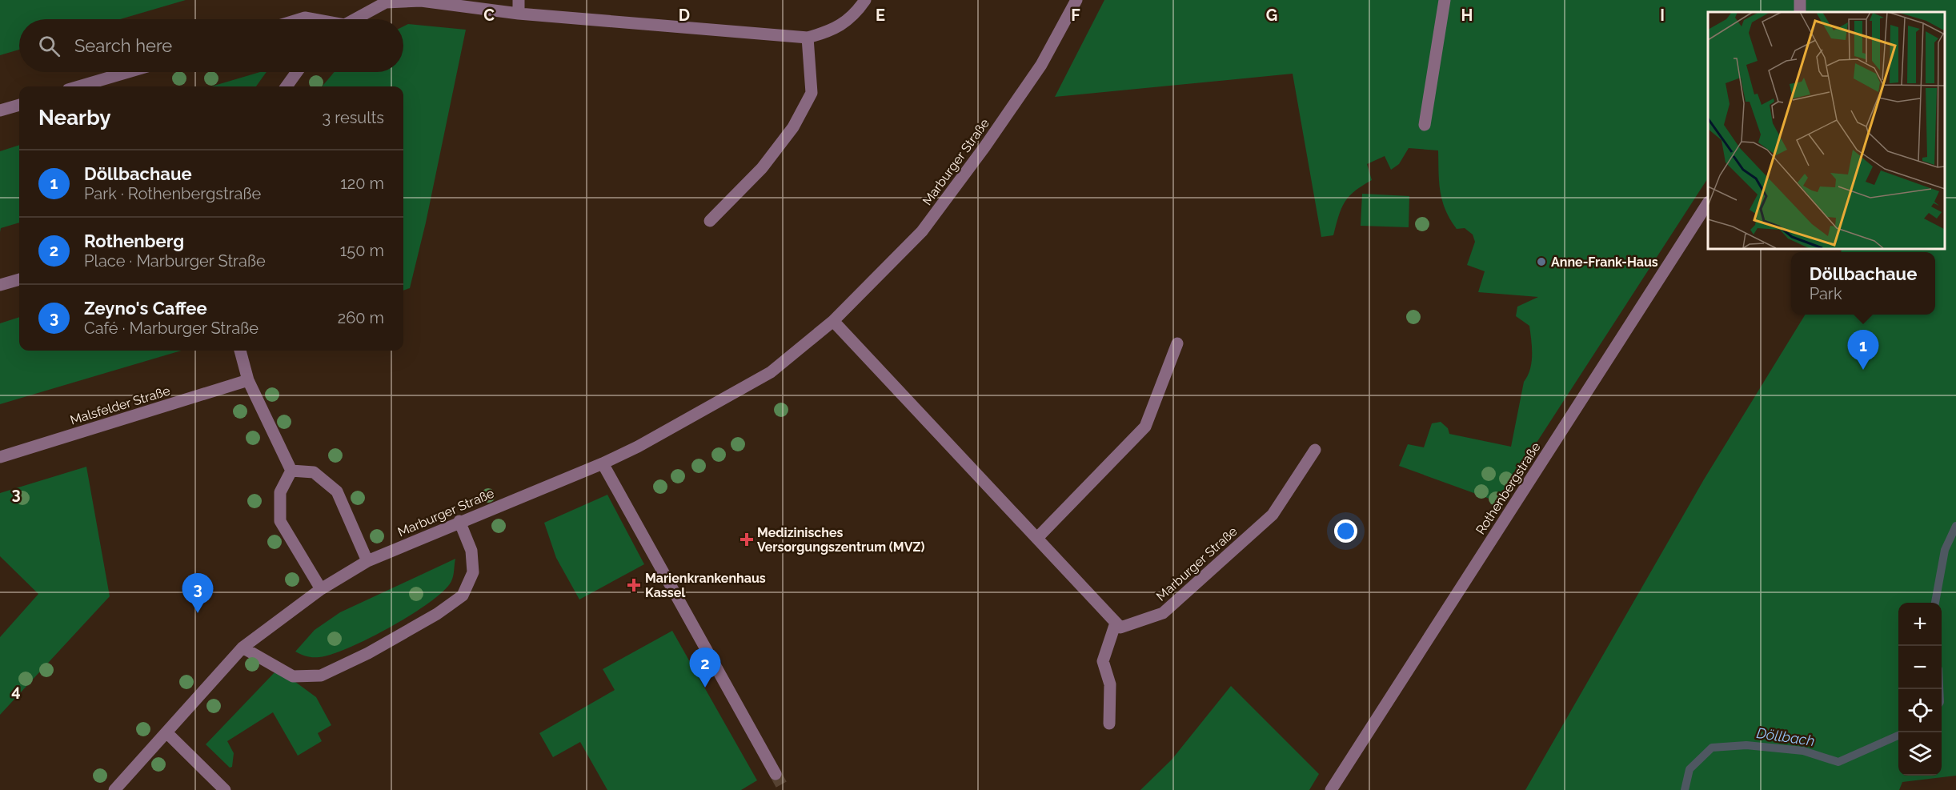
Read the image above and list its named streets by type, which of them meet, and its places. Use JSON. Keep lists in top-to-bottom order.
{
  "streets": {
    "street": ["Marburger Straße", "Malsfelder Straße", "Rothenbergstraße"]
  },
  "water": ["Döllbach"],
  "places": {
    "other": ["Anne-Frank-Haus"],
    "health": ["Medizinisches Versorgungszentrum (MVZ)", "Marienkrankenhaus Kassel"]
  },
  "page": {
    "search": "Search here",
    "heading": ["Nearby", "3 results"],
    "list": [
      {
        "mark": "1",
        "name": "Döllbachaue",
        "note": "Park · Rothenbergstraße",
        "value": "120 m"
      },
      {
        "mark": "2",
        "name": "Rothenberg",
        "note": "Place · Marburger Straße",
        "value": "150 m"
      },
      {
        "mark": "3",
        "name": "Zeyno's Caffee",
        "note": "Café · Marburger Straße",
        "value": "260 m"
      }
    ],
    "popup": ["Döllbachaue", "Park"],
    "pins": ["1", "3", "2"],
    "map_buttons": ["+", "−"]
  },
  "grid": {
    "columns": [
      "C",
      "D",
      "E",
      "F",
      "G",
      "H",
      "I"
    ],
    "rows": ["3", "4"]
  }
}
